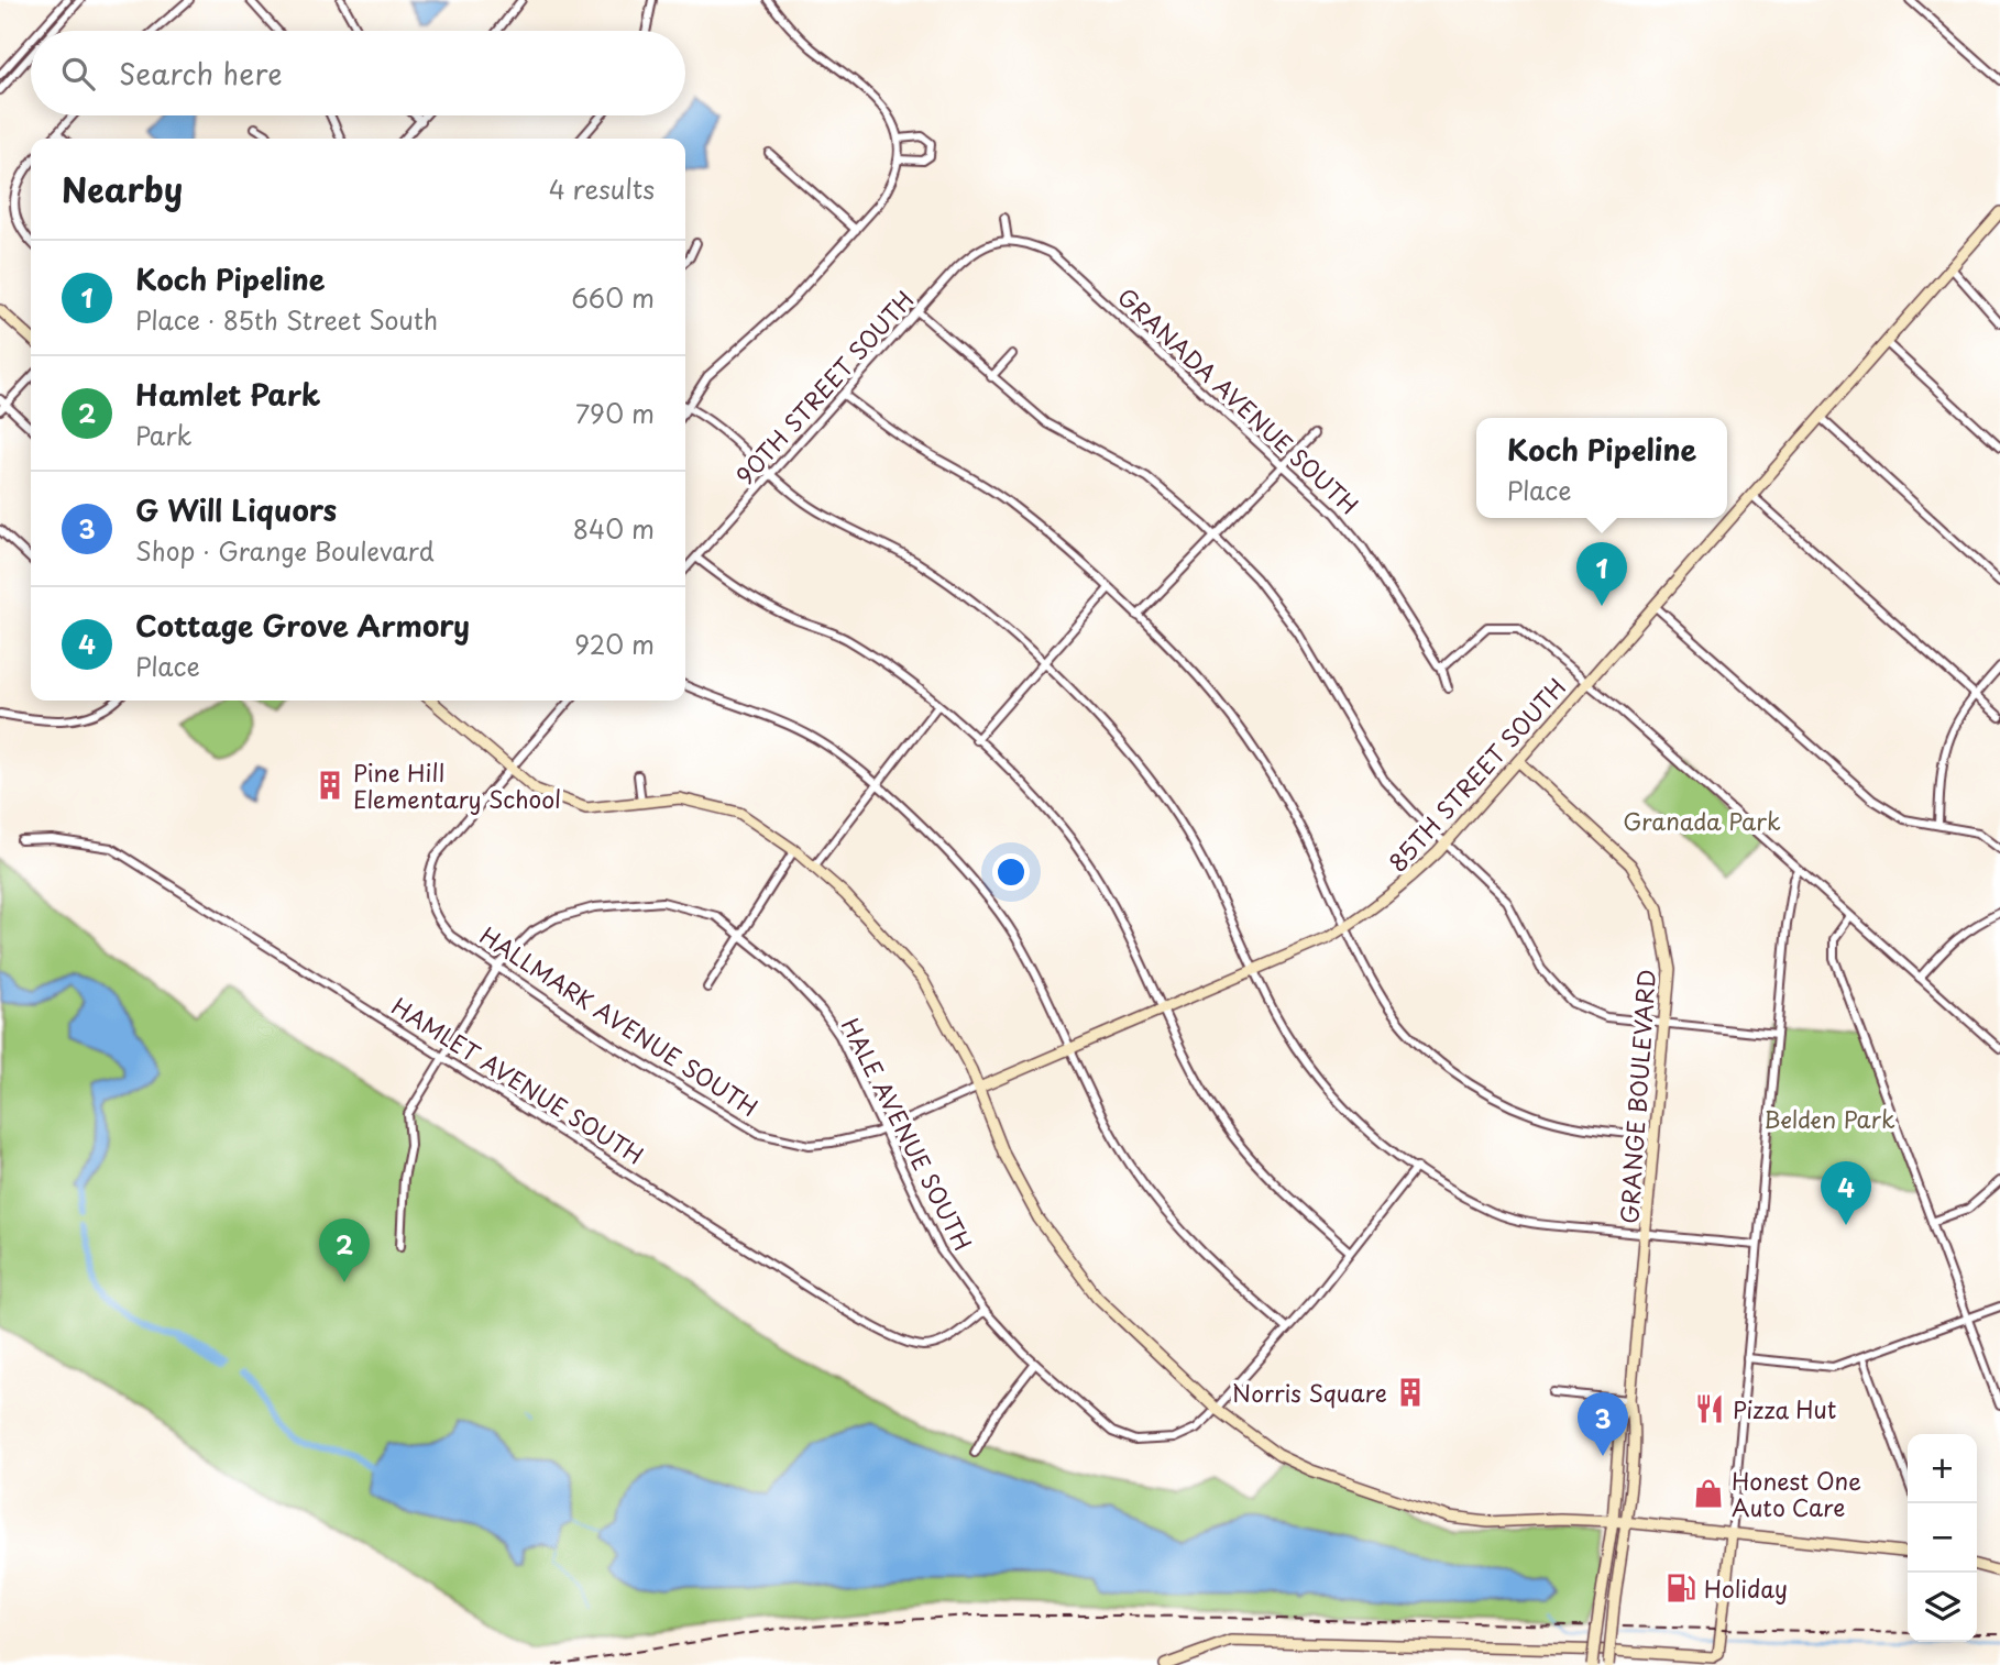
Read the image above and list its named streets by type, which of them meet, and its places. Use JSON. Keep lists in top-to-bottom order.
{
  "streets": {
    "street": [
      "90TH STREET SOUTH",
      "GRANADA AVENUE SOUTH",
      "85TH STREET SOUTH",
      "HALLMARK AVENUE SOUTH",
      "HAMLET AVENUE SOUTH",
      "GRANGE BOULEVARD",
      "HALE AVENUE SOUTH"
    ]
  },
  "crossings": [
    ["90TH STREET SOUTH", "GRANADA AVENUE SOUTH"],
    ["85TH STREET SOUTH", "HALLMARK AVENUE SOUTH"],
    ["85TH STREET SOUTH", "GRANGE BOULEVARD"],
    ["85TH STREET SOUTH", "HALE AVENUE SOUTH"],
    ["HALLMARK AVENUE SOUTH", "HALE AVENUE SOUTH"],
    ["HAMLET AVENUE SOUTH", "HALE AVENUE SOUTH"]
  ],
  "parks": ["Granada Park", "Belden Park"],
  "places": {
    "building": ["Pine Hill Elementary School", "Norris Square"],
    "restaurant": ["Pizza Hut"],
    "shop": ["Honest One Auto Care"],
    "fuel station": ["Holiday"]
  },
  "page": {
    "search": "Search here",
    "heading": ["Nearby", "4 results"],
    "list": [
      {
        "mark": "1",
        "name": "Koch Pipeline",
        "note": "Place · 85th Street South",
        "value": "660 m"
      },
      {
        "mark": "2",
        "name": "Hamlet Park",
        "note": "Park",
        "value": "790 m"
      },
      {
        "mark": "3",
        "name": "G Will Liquors",
        "note": "Shop · Grange Boulevard",
        "value": "840 m"
      },
      {
        "mark": "4",
        "name": "Cottage Grove Armory",
        "note": "Place",
        "value": "920 m"
      }
    ],
    "popup": ["Koch Pipeline", "Place"],
    "pins": [
      "1",
      "4",
      "2",
      "3"
    ],
    "map_buttons": ["+", "−"]
  }
}
